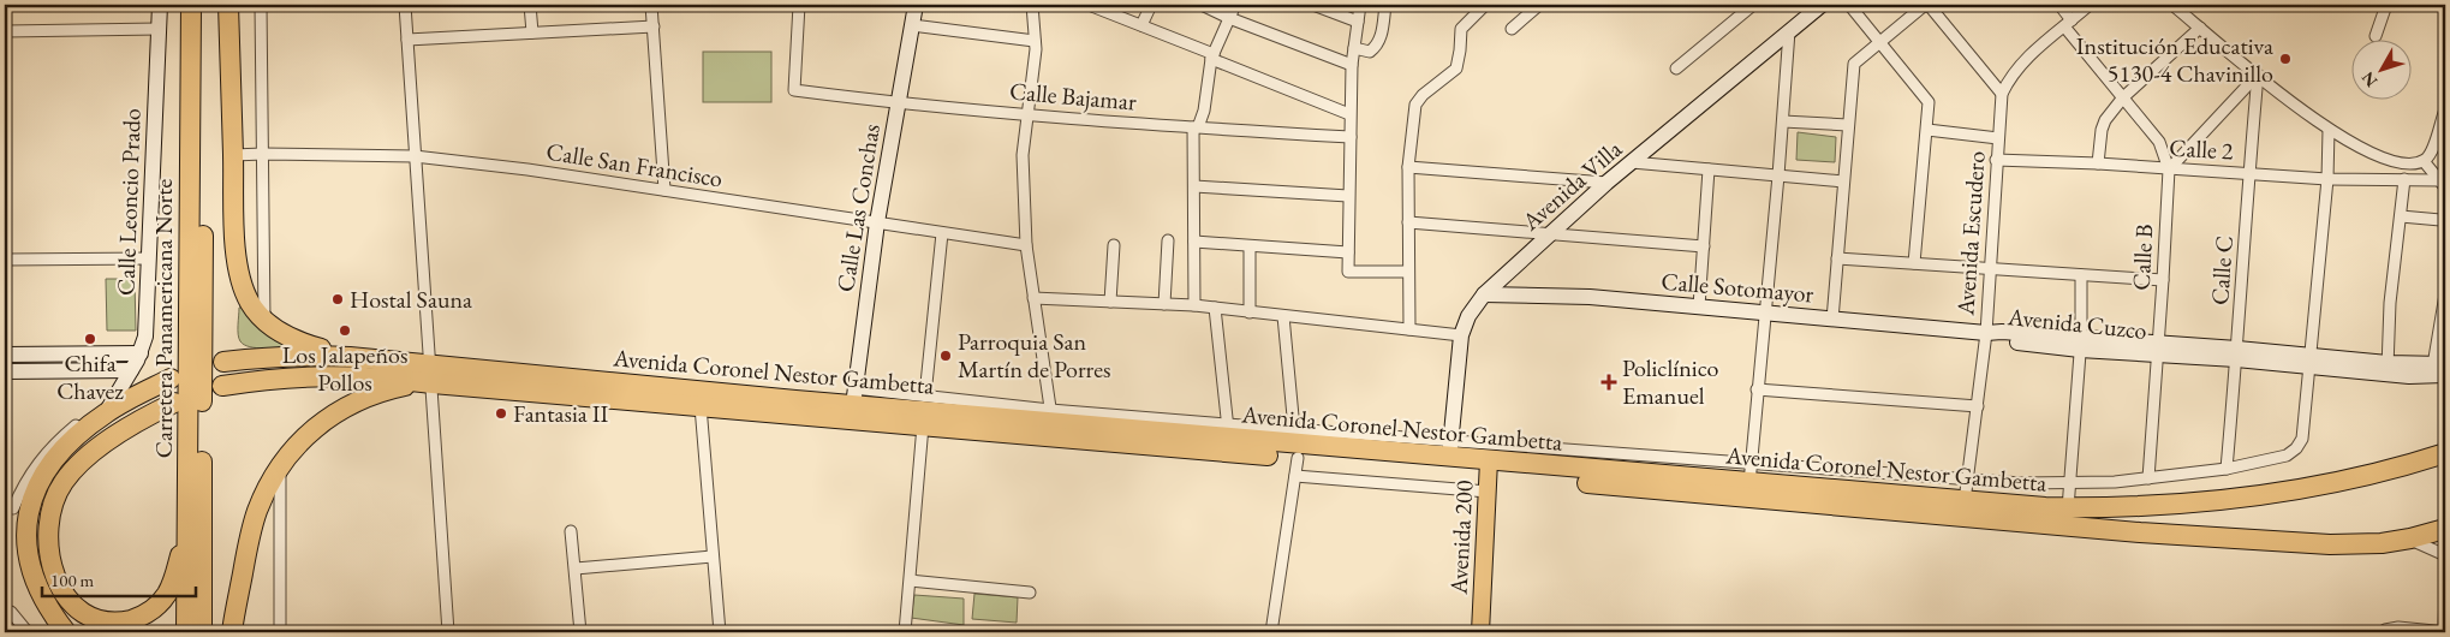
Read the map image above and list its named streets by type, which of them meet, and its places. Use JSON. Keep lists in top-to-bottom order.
{
  "streets": {
    "highway": ["Carretera Panamericana Norte", "Avenida Coronel Nestor Gambetta"],
    "main road": ["Avenida 200"],
    "street": [
      "Calle Bajamar",
      "Calle 2",
      "Calle San Francisco",
      "Avenida Villa",
      "Calle Leoncio Prado",
      "Calle Las Conchas",
      "Avenida Escudero",
      "Calle B",
      "Calle C",
      "Calle Sotomayor",
      "Avenida Cuzco"
    ]
  },
  "crossings": [
    ["Calle Bajamar", "Calle Las Conchas"],
    ["Calle 2", "Avenida Escudero"],
    ["Calle 2", "Calle B"],
    ["Calle 2", "Calle C"],
    ["Calle San Francisco", "Calle Las Conchas"],
    ["Avenida Villa", "Calle Sotomayor"],
    ["Avenida Villa", "Avenida Coronel Nestor Gambetta"],
    ["Calle Las Conchas", "Avenida Coronel Nestor Gambetta"],
    ["Avenida Escudero", "Calle Sotomayor"],
    ["Avenida Escudero", "Avenida Cuzco"],
    ["Avenida Escudero", "Avenida Coronel Nestor Gambetta"],
    ["Calle B", "Avenida Cuzco"],
    ["Calle C", "Avenida Cuzco"],
    ["Calle Sotomayor", "Avenida Cuzco"],
    ["Avenida Coronel Nestor Gambetta", "Avenida 200"]
  ],
  "places": {
    "other": [
      "Institución Educativa 5130-4 Chavinillo",
      "Hostal Sauna",
      "Los Jalapeños Pollos",
      "Chifa Chavez",
      "Parroquia San Martín de Porres",
      "Fantasia II"
    ],
    "health": ["Policlínico Emanuel"]
  },
  "scale_bar": "100 m",
  "north": "bottom left"
}
